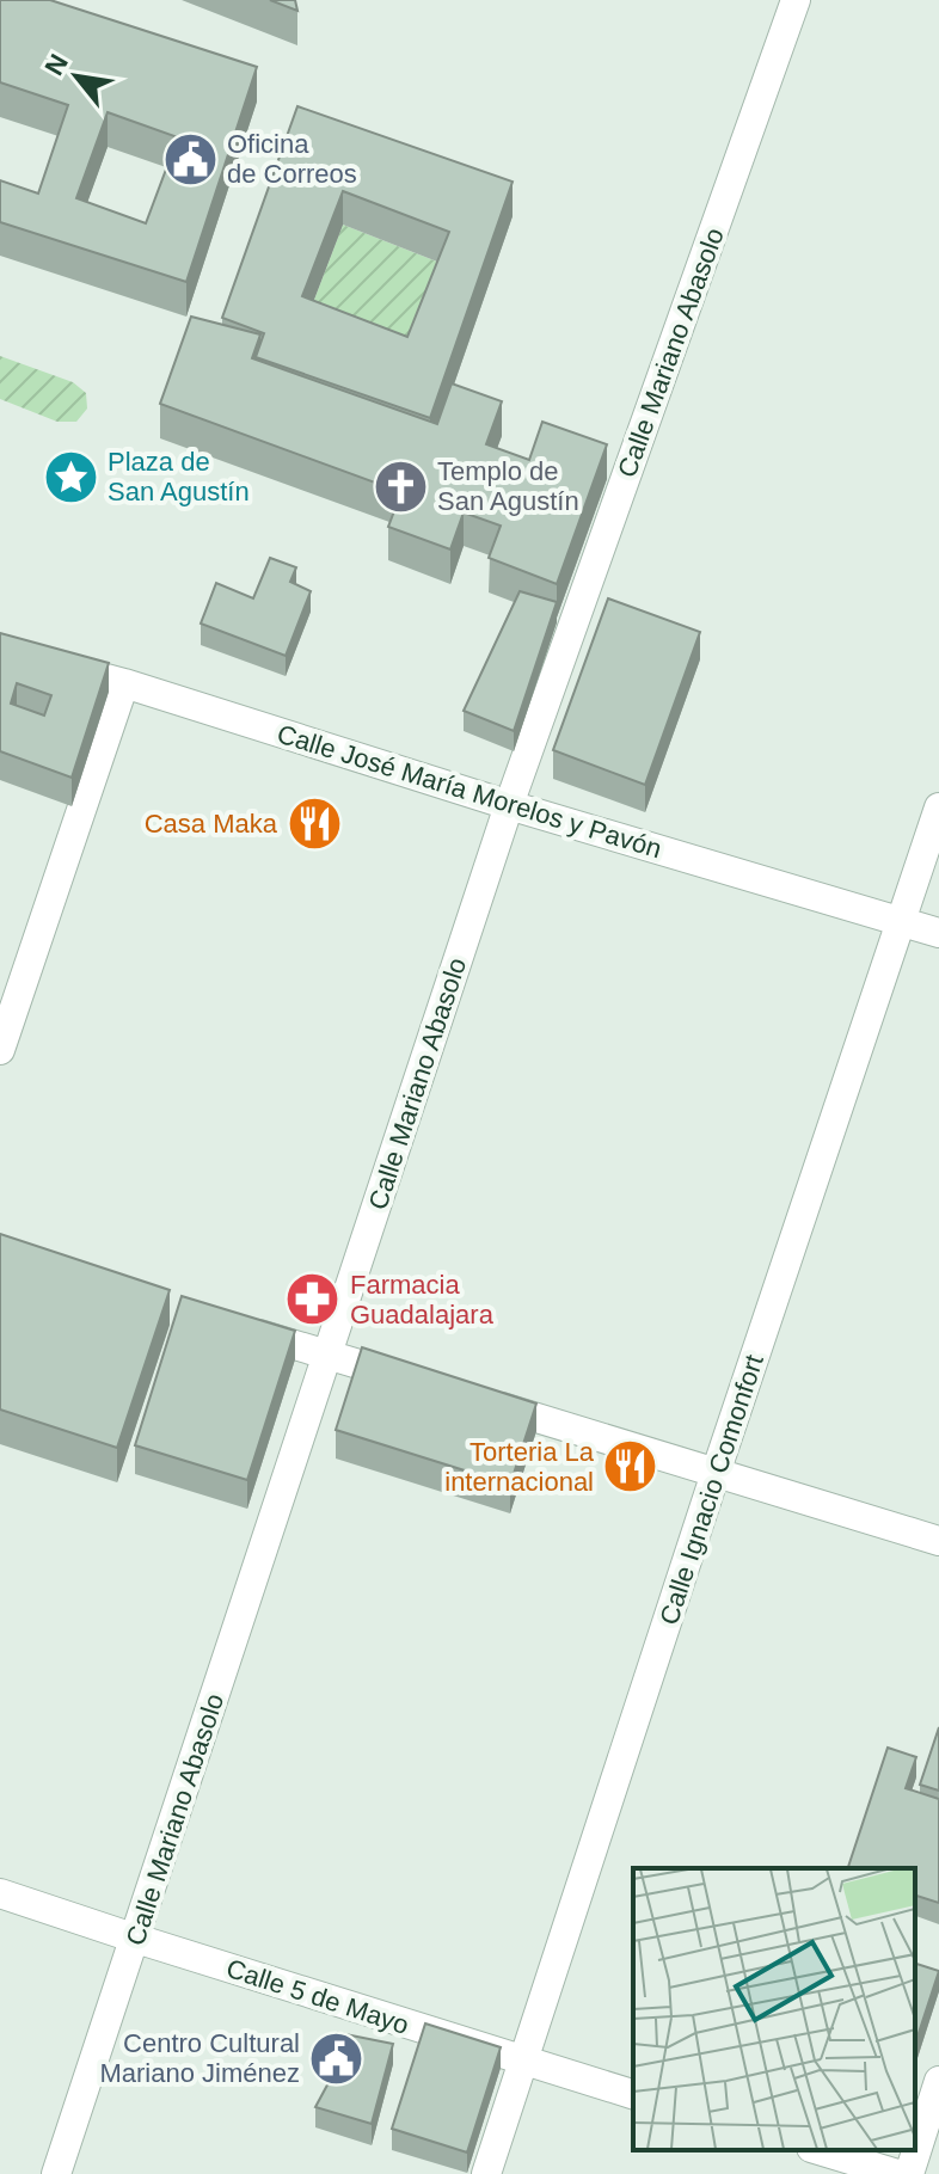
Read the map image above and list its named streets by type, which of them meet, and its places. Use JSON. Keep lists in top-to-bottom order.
{
  "streets": {
    "street": [
      "Calle Mariano Abasolo",
      "Calle José María Morelos y Pavón",
      "Calle Ignacio Comonfort",
      "Calle 5 de Mayo"
    ]
  },
  "crossings": [
    ["Calle Mariano Abasolo", "Calle José María Morelos y Pavón"],
    ["Calle Mariano Abasolo", "Calle 5 de Mayo"],
    ["Calle José María Morelos y Pavón", "Calle Ignacio Comonfort"],
    ["Calle Ignacio Comonfort", "Calle 5 de Mayo"]
  ],
  "places": {
    "public building": ["Oficina de Correos", "Centro Cultural Mariano Jiménez"],
    "place": ["Plaza de San Agustín"],
    "church": ["Templo de San Agustín"],
    "restaurant": ["Casa Maka", "Torteria La internacional"],
    "pharmacy": ["Farmacia Guadalajara"]
  },
  "north": "top left"
}
